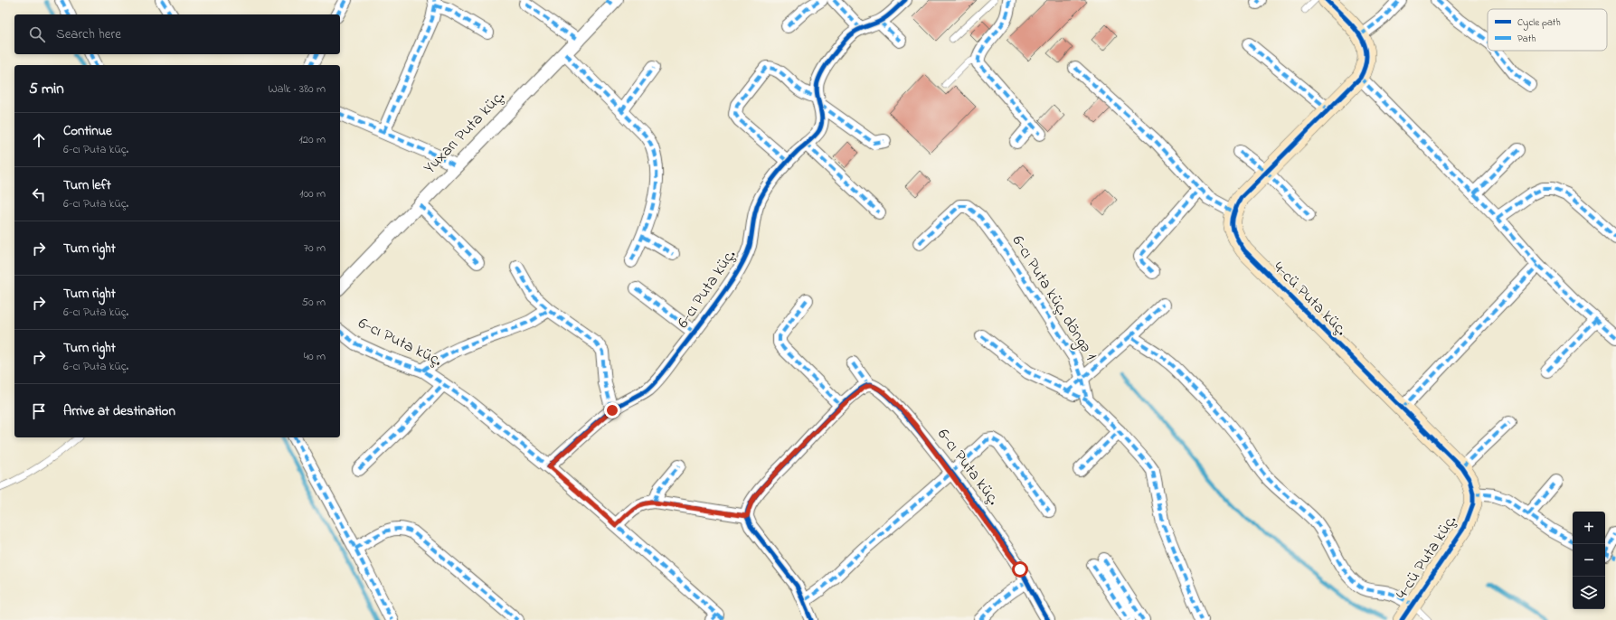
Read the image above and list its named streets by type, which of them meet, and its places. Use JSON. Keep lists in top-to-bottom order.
{
  "streets": {
    "street": [
      "Yuxarı Puta küç.",
      "6-cı Puta küç.",
      "6-cı Puta küç. döngə 1",
      "4-cü Puta küç."
    ]
  },
  "legend": ["Cycle path", "Path"],
  "page": {
    "search": "Search here",
    "heading": ["5 min", "Walk · 380 m"],
    "list": [
      ["Continue", "6-cı Puta küç.", "120 m"],
      ["Turn left", "6-cı Puta küç.", "100 m"],
      ["Turn right", "70 m"],
      ["Turn right", "6-cı Puta küç.", "50 m"],
      ["Turn right", "6-cı Puta küç.", "40 m"],
      "Arrive at destination"
    ],
    "map_buttons": ["+", "−"]
  }
}
